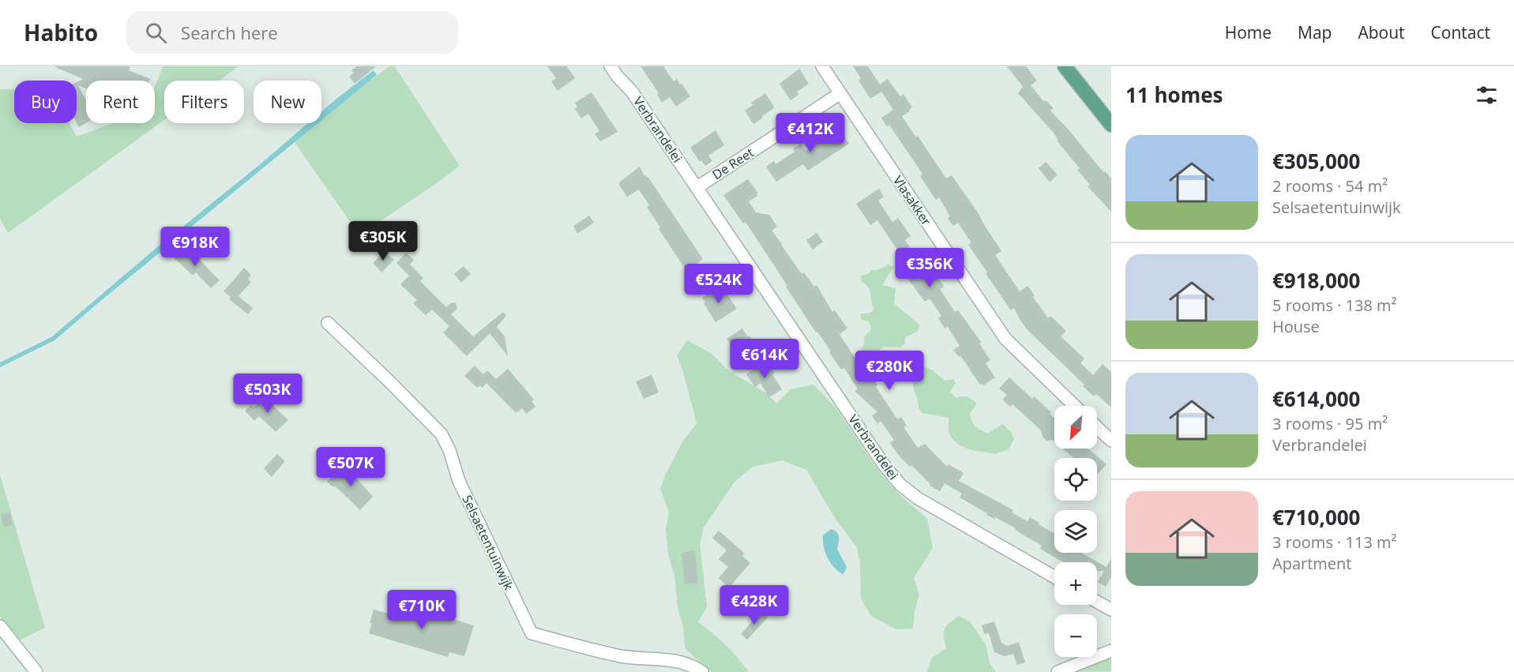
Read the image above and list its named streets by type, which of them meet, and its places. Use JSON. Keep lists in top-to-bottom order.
{
  "streets": {
    "street": [
      "Verbrandelei",
      "De Reet",
      "Vlasakker",
      "Selsaetentuinwijk"
    ]
  },
  "crossings": [
    ["Verbrandelei", "De Reet"],
    ["De Reet", "Vlasakker"]
  ],
  "north": "bottom left",
  "page": {
    "header": "Habito",
    "search": "Search here",
    "nav": [
      "Home",
      "Map",
      "About",
      "Contact"
    ],
    "heading": "11 homes",
    "chip": [
      "Buy",
      "Rent",
      "Filters",
      "New"
    ],
    "price": [
      "€412K",
      "€305K",
      "€918K",
      "€356K",
      "€524K",
      "€614K",
      "€280K",
      "€503K",
      "€507K",
      "€428K",
      "€710K"
    ],
    "list": [
      {
        "name": "€305,000",
        "note": "2 rooms · 54 m² · Selsaetentuinwijk"
      },
      {
        "name": "€918,000",
        "note": "5 rooms · 138 m² · House"
      },
      {
        "name": "€614,000",
        "note": "3 rooms · 95 m² · Verbrandelei"
      },
      {
        "name": "€710,000",
        "note": "3 rooms · 113 m² · Apartment"
      }
    ],
    "map_buttons": ["+", "−"]
  }
}
